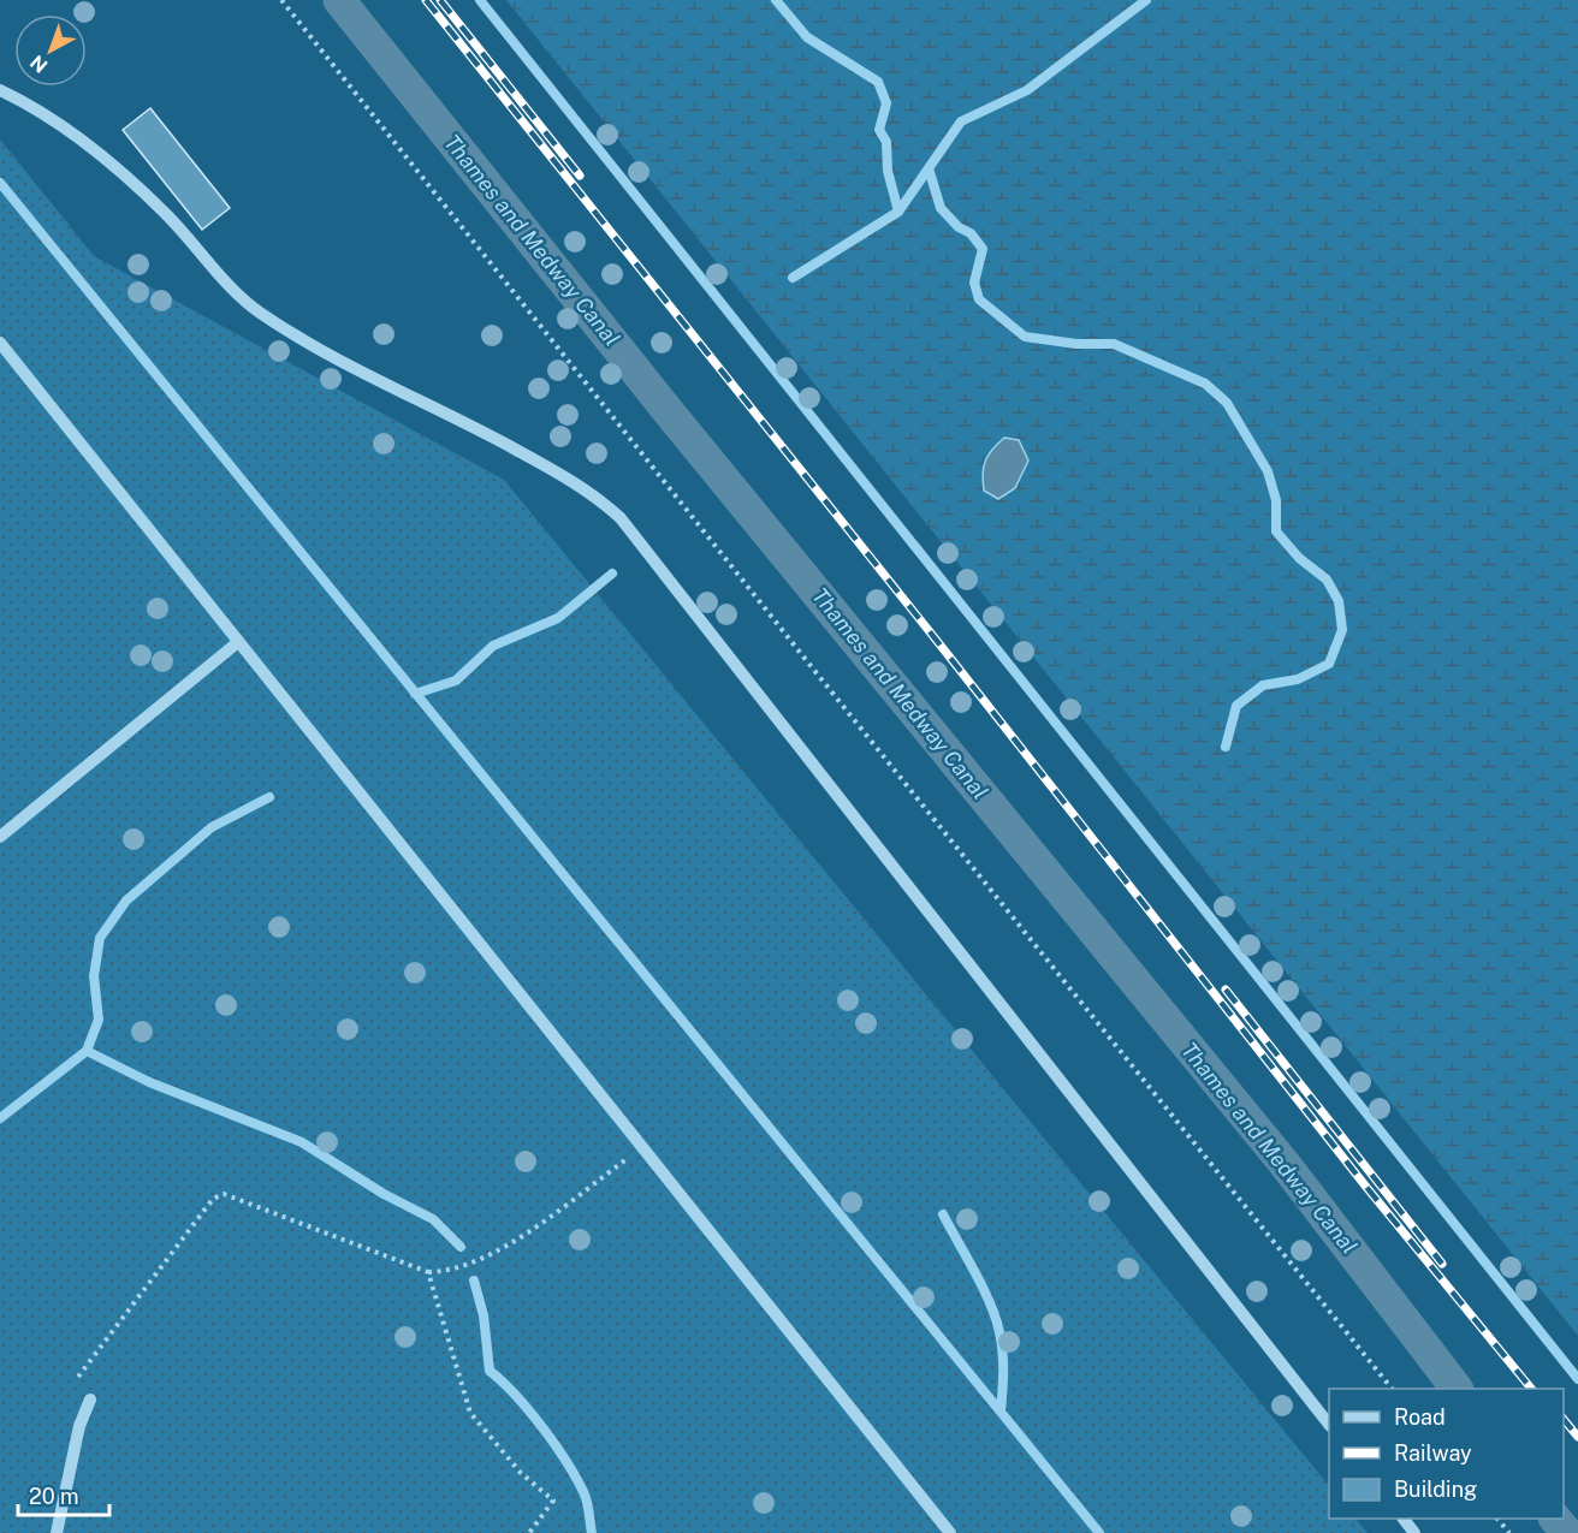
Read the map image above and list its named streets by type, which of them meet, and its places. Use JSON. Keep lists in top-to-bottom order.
{
  "water": ["Thames and Medway Canal"],
  "legend": ["Road", "Railway", "Building"],
  "scale_bar": "20 m",
  "north": "bottom left"
}
